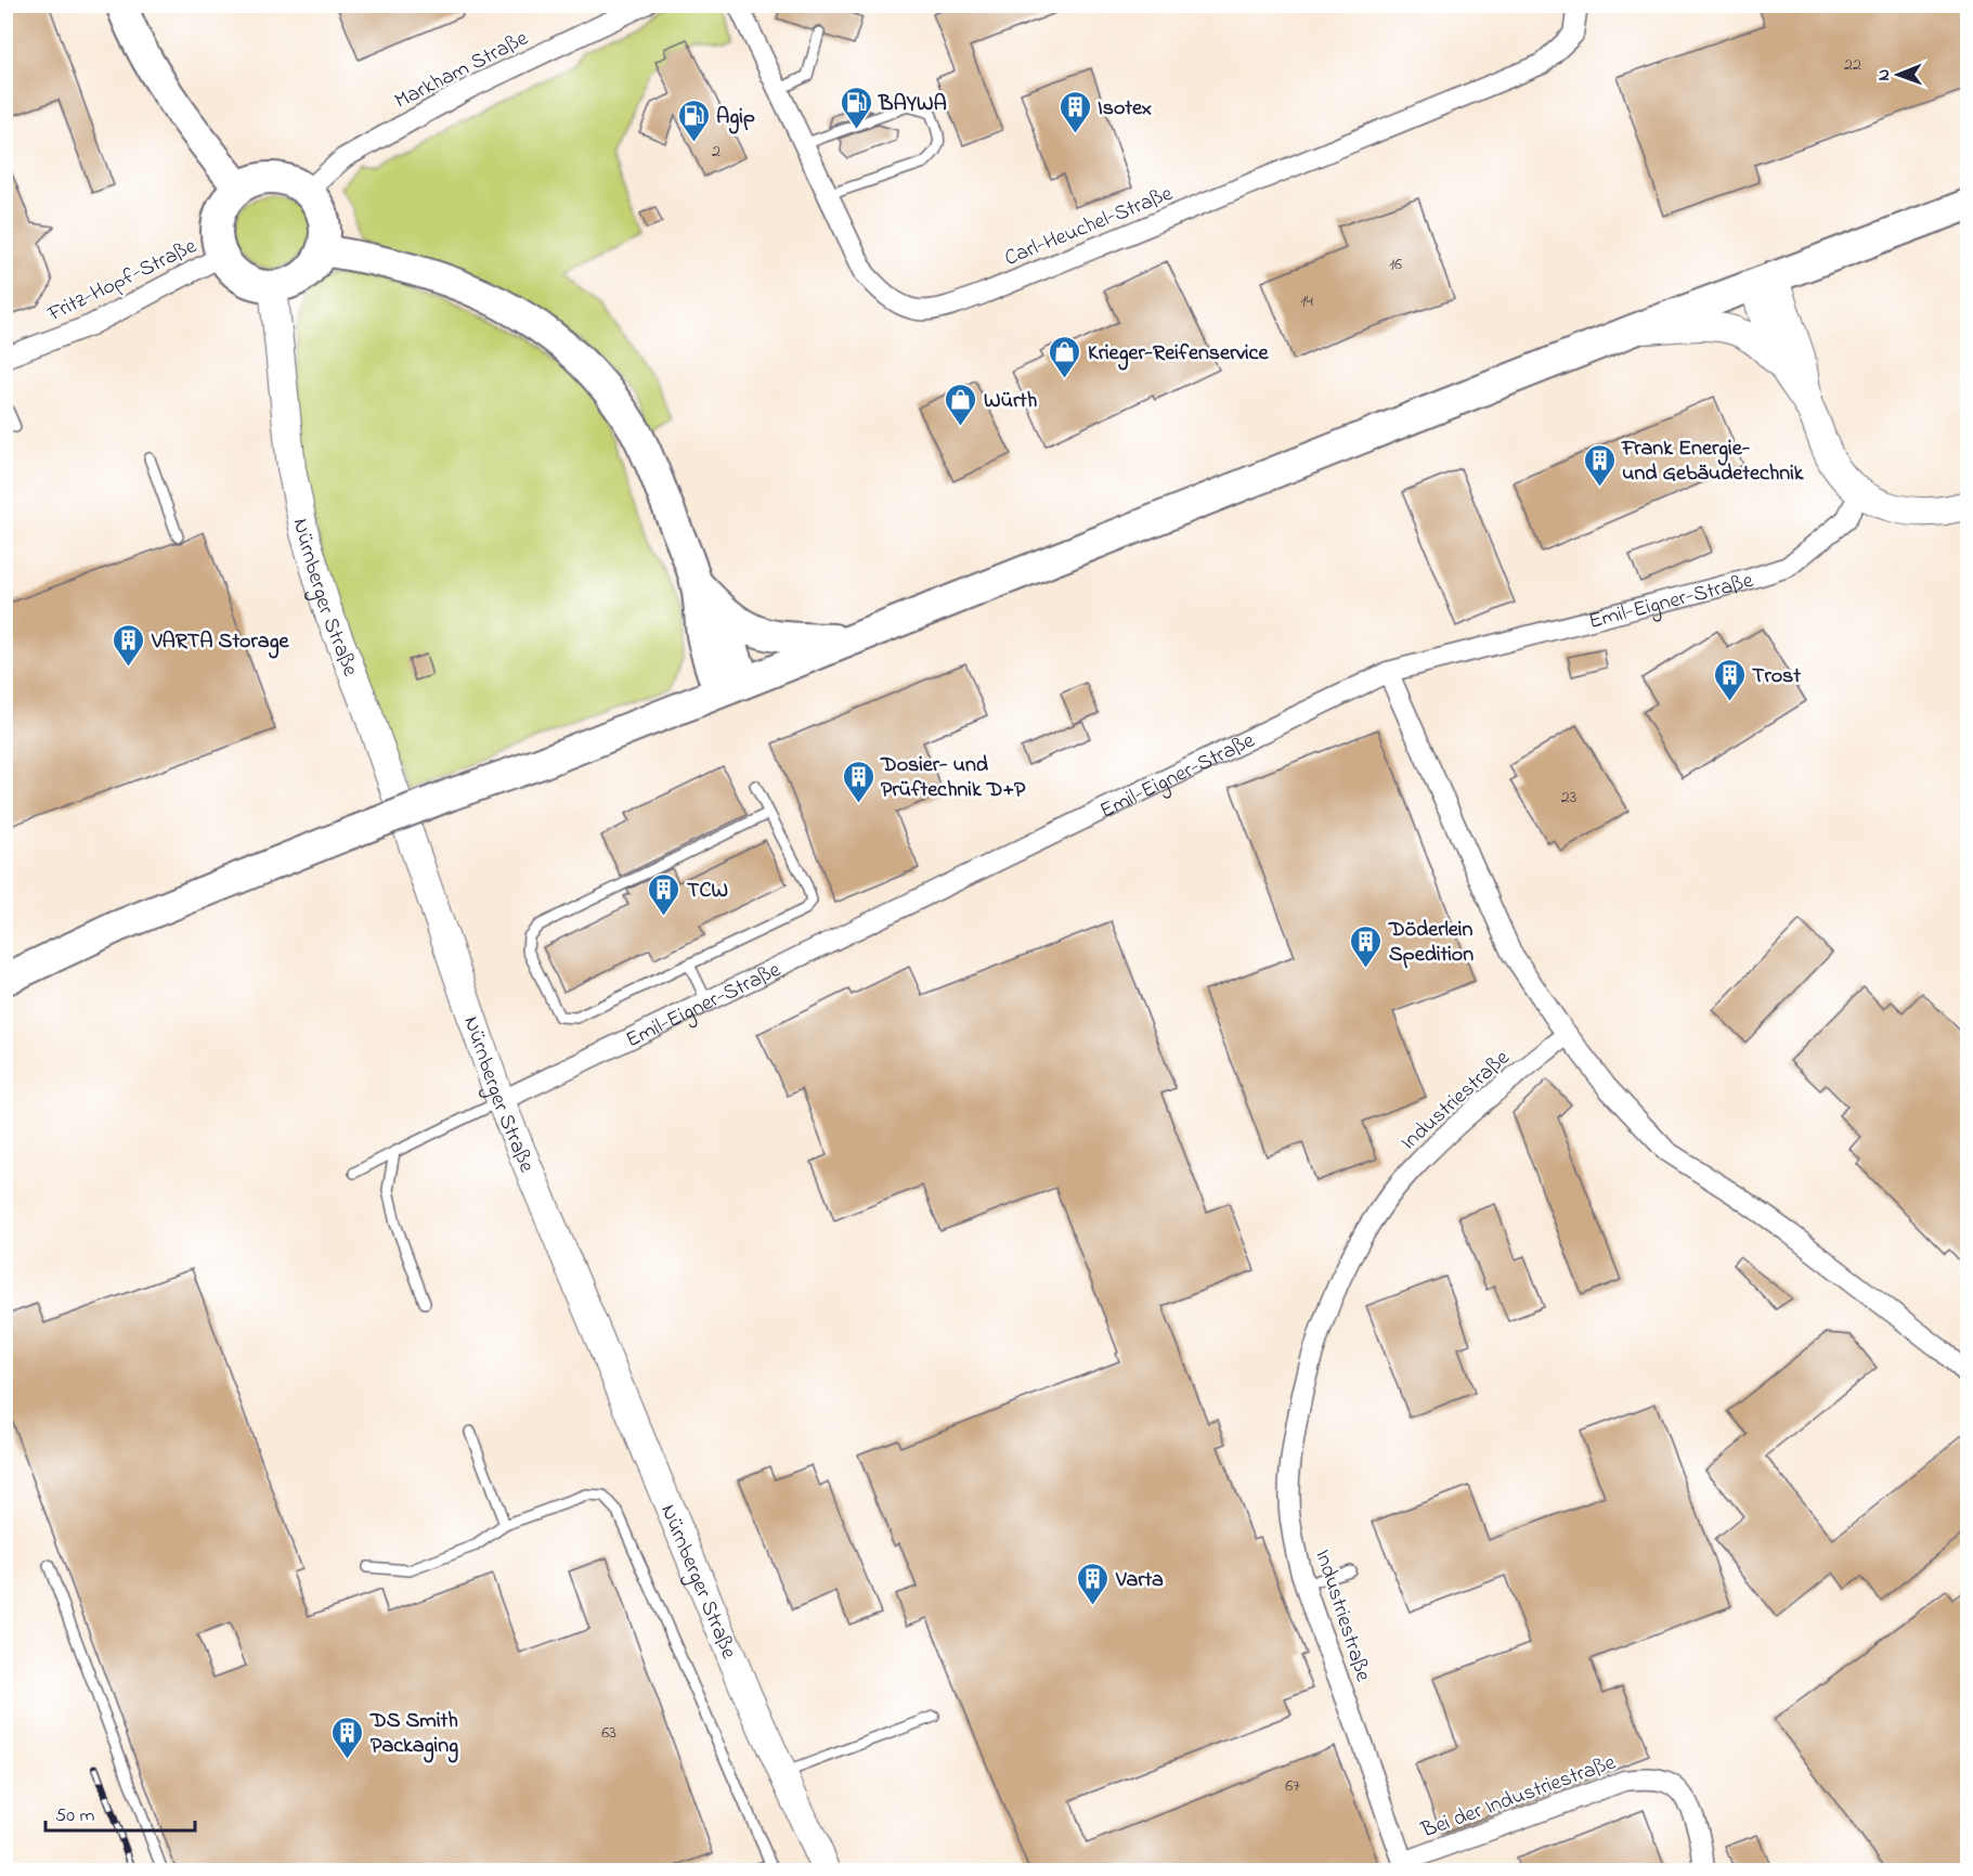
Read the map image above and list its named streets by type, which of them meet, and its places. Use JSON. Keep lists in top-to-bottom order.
{
  "streets": {
    "main road": ["Nürnberger Straße"],
    "street": [
      "Markham Straße",
      "Carl-Heuchel-Straße",
      "Fritz-Hopf-Straße",
      "Emil-Eigner-Straße",
      "Industriestraße",
      "Bei der Industriestraße"
    ]
  },
  "crossings": [
    ["Markham Straße", "Fritz-Hopf-Straße"],
    ["Markham Straße", "Nürnberger Straße"],
    ["Fritz-Hopf-Straße", "Nürnberger Straße"],
    ["Nürnberger Straße", "Emil-Eigner-Straße"],
    ["Industriestraße", "Bei der Industriestraße"]
  ],
  "places": {
    "fuel station": ["BAYWA", "Agip"],
    "building": [
      "Isotex",
      "Frank Energie- und Gebäudetechnik",
      "VARTA Storage",
      "Trost",
      "Dosier- und Prüftechnik D+P",
      "TCW",
      "Döderlein Spedition",
      "Varta",
      "DS Smith Packaging"
    ],
    "shop": ["Krieger-Reifenservice", "Würth"]
  },
  "house_numbers": [
    "22",
    "2",
    "16",
    "14",
    "23",
    "63",
    "67"
  ],
  "scale_bar": "50 m",
  "north": "left"
}
